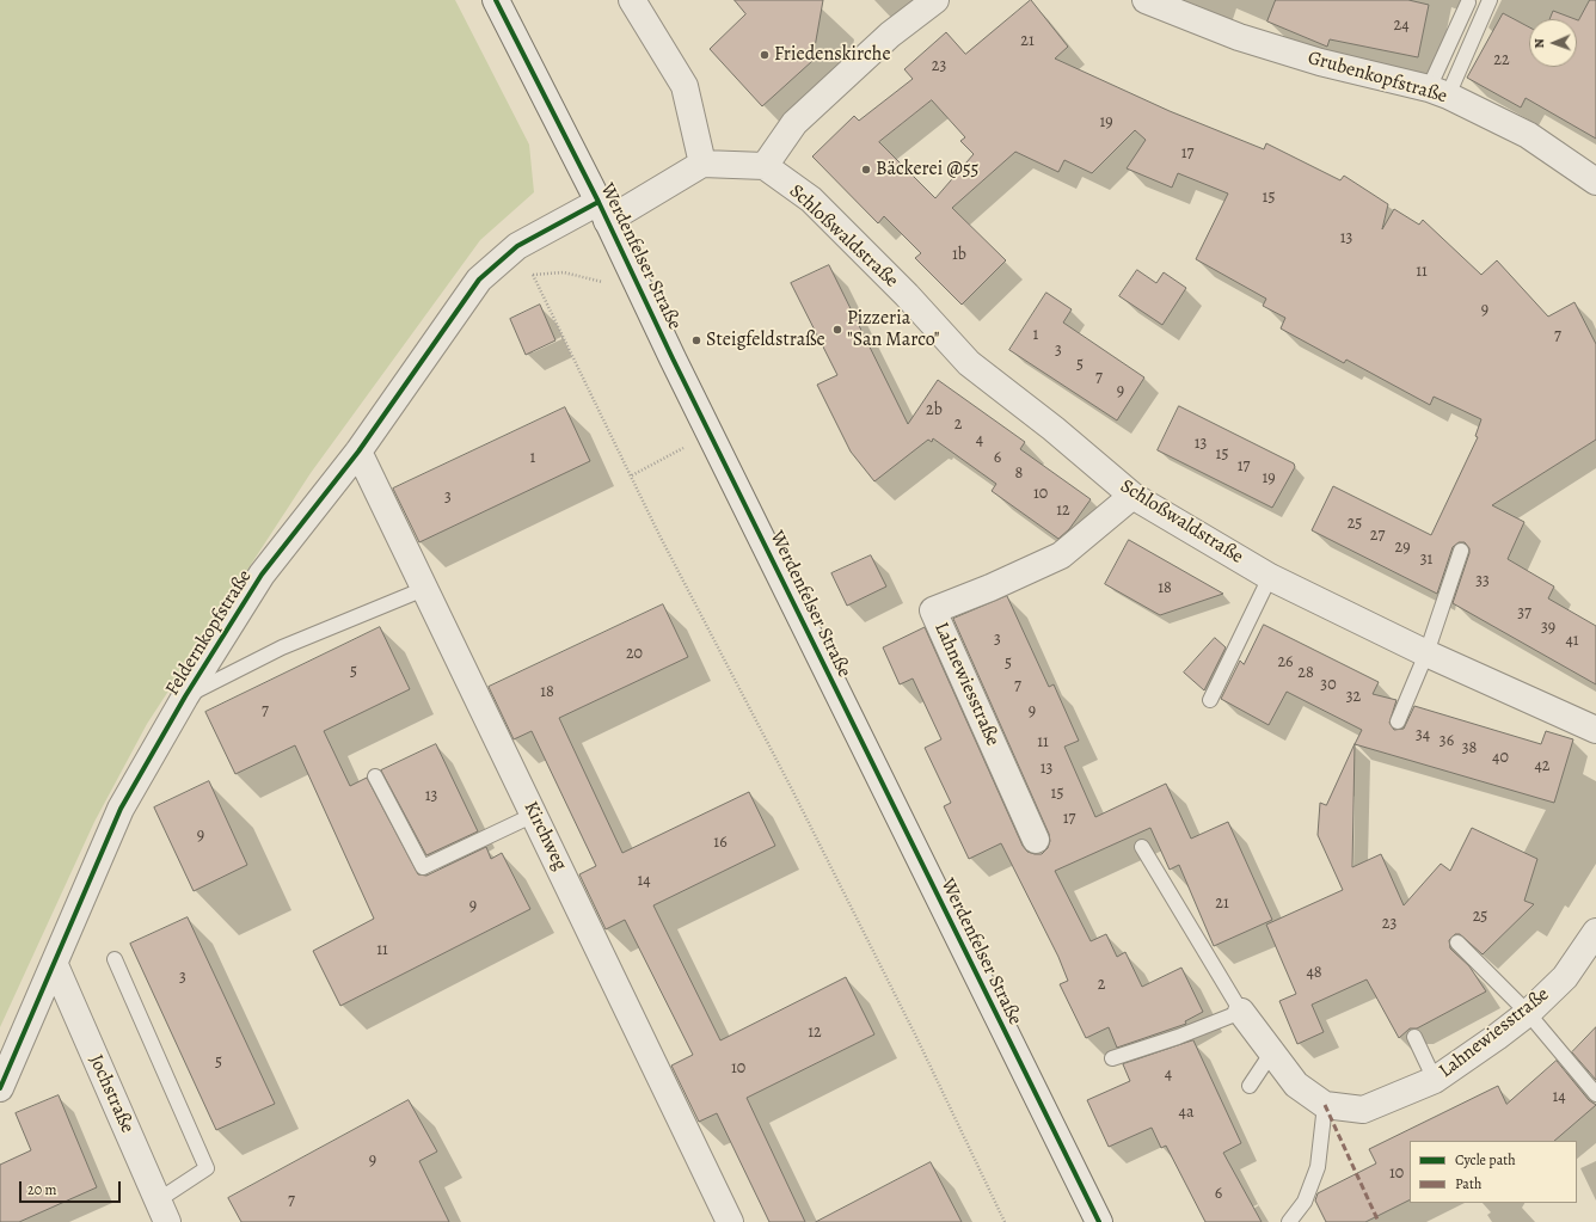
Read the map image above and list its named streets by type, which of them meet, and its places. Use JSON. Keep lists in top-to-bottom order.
{
  "streets": {
    "street": [
      "Grubenkopfstraße",
      "Schloßwaldstraße",
      "Werdenfelser Straße",
      "Feldernkopfstraße",
      "Lahnewiesstraße",
      "Kirchweg",
      "Jochstraße"
    ]
  },
  "crossings": [
    ["Schloßwaldstraße", "Lahnewiesstraße"],
    ["Werdenfelser Straße", "Feldernkopfstraße"],
    ["Feldernkopfstraße", "Kirchweg"],
    ["Feldernkopfstraße", "Jochstraße"]
  ],
  "places": [
    "Friedenskirche",
    "Bäckerei @55",
    "Pizzeria \"San Marco\"",
    "Steigfeldstraße"
  ],
  "house_numbers": [
    "24",
    "21",
    "22",
    "23",
    "19",
    "17",
    "15",
    "13",
    "1b",
    "11",
    "9",
    "1",
    "7",
    "3",
    "5",
    "7",
    "9",
    "2b",
    "2",
    "4",
    "13",
    "15",
    "1",
    "6",
    "17",
    "8",
    "19",
    "10",
    "3",
    "12",
    "25",
    "27",
    "29",
    "31",
    "33",
    "18",
    "37",
    "39",
    "3",
    "41",
    "20",
    "26",
    "5",
    "5",
    "28",
    "30",
    "7",
    "18",
    "32",
    "7",
    "9",
    "34",
    "36",
    "11",
    "38",
    "40",
    "42",
    "13",
    "15",
    "13",
    "17",
    "9",
    "16",
    "14",
    "21",
    "9",
    "25",
    "23",
    "11",
    "48",
    "3",
    "2",
    "12",
    "5",
    "10",
    "4",
    "14",
    "4a",
    "9",
    "10",
    "6",
    "7"
  ],
  "legend": ["Cycle path", "Path"],
  "scale_bar": "20 m",
  "north": "left"
}
